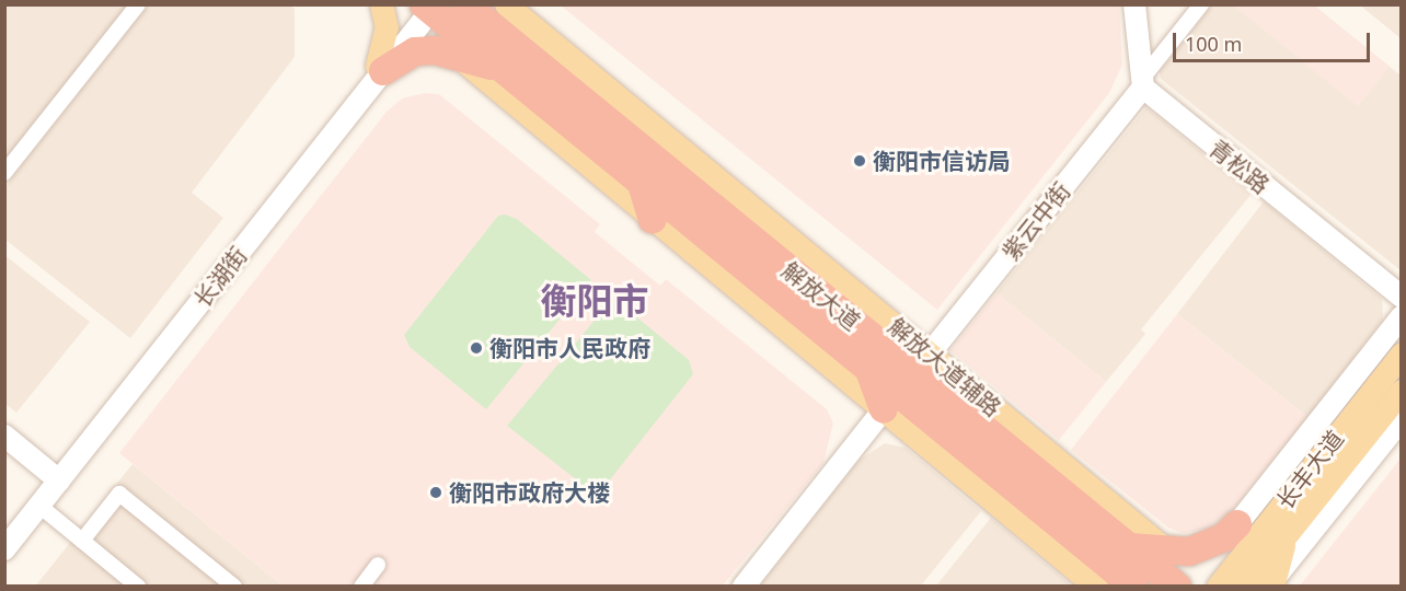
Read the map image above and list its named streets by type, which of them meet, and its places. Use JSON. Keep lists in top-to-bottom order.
{
  "streets": {
    "highway": ["解放大道"],
    "main road": [
      "青松路",
      "紫云中街",
      "长湖街",
      "解放大道辅路",
      "长丰大道"
    ]
  },
  "crossings": [
    ["青松路", "紫云中街"],
    ["紫云中街", "解放大道"],
    ["紫云中街", "解放大道辅路"],
    ["长湖街", "解放大道"],
    ["解放大道", "解放大道辅路"]
  ],
  "districts": ["衡阳市"],
  "places": ["衡阳市信访局", "衡阳市人民政府", "衡阳市政府大楼"],
  "scale_bar": "100 m"
}
